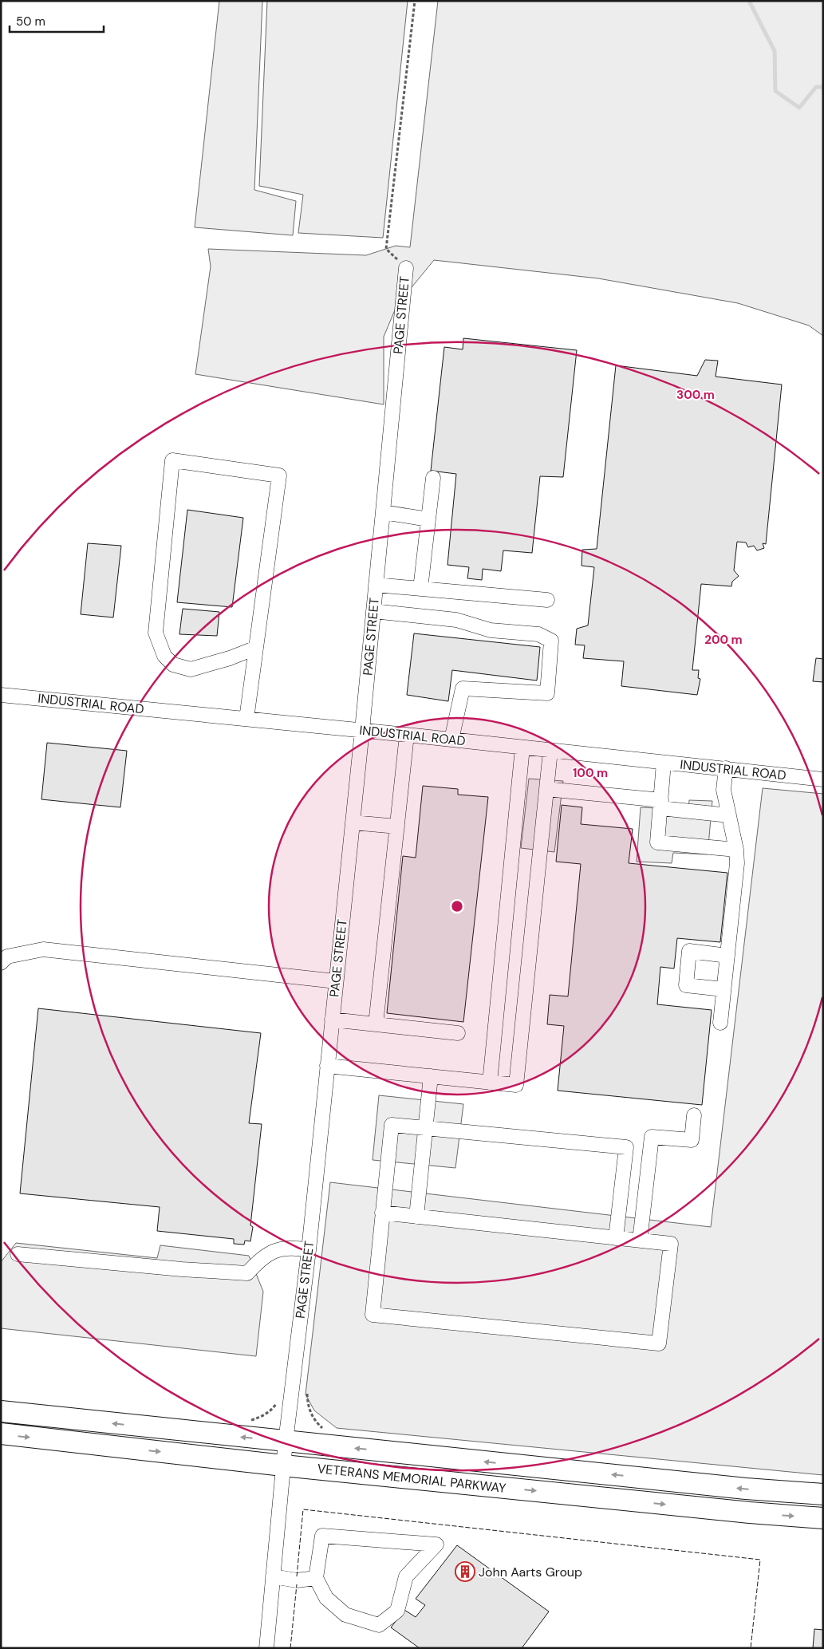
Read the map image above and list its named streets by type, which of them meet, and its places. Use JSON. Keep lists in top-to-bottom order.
{
  "streets": {
    "highway": ["VETERANS MEMORIAL PARKWAY"],
    "street": ["PAGE STREET", "INDUSTRIAL ROAD"]
  },
  "crossings": [
    ["PAGE STREET", "INDUSTRIAL ROAD"],
    ["PAGE STREET", "VETERANS MEMORIAL PARKWAY"]
  ],
  "places": {
    "building": ["John Aarts Group"]
  },
  "scale_bar": "50 m",
  "rings": ["300 m", "200 m", "100 m"]
}
